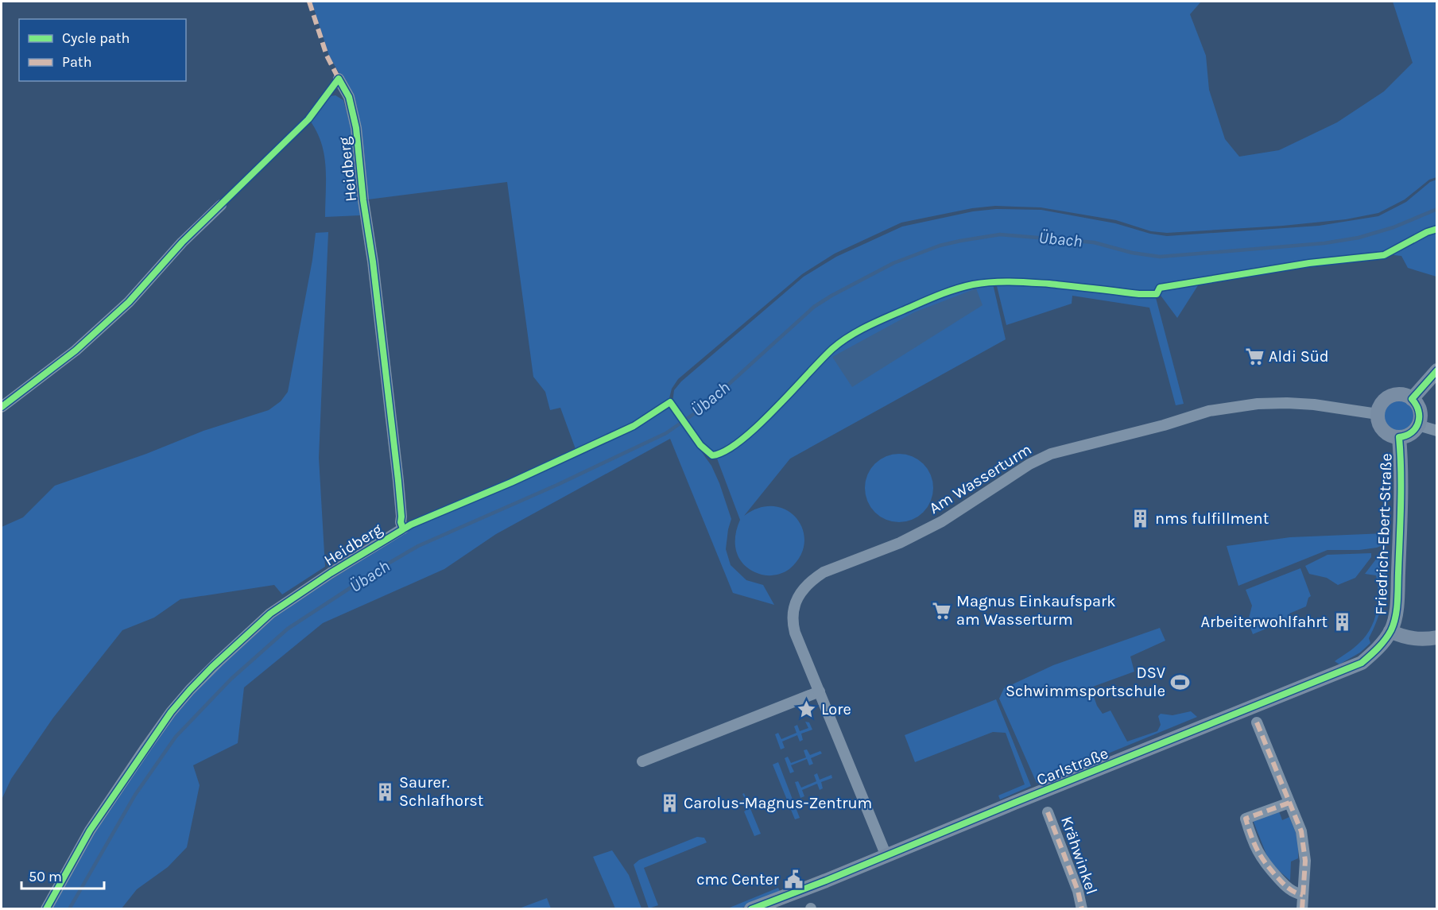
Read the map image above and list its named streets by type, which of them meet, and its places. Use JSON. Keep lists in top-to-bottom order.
{
  "streets": {
    "main road": ["Friedrich-Ebert-Straße", "Carlstraße"],
    "street": ["Heidberg", "Am Wasserturm", "Krähwinkel"]
  },
  "crossings": [
    ["Am Wasserturm", "Friedrich-Ebert-Straße"],
    ["Am Wasserturm", "Carlstraße"],
    ["Friedrich-Ebert-Straße", "Carlstraße"]
  ],
  "water": ["Übach"],
  "places": {
    "supermarket": ["Aldi Süd", "Magnus Einkaufspark am Wasserturm"],
    "building": [
      "nms fulfillment",
      "Arbeiterwohlfahrt",
      "Saurer. Schlafhorst",
      "Carolus-Magnus-Zentrum"
    ],
    "sports": ["DSV Schwimmsportschule"],
    "place": ["Lore"],
    "public building": ["cmc Center"]
  },
  "legend": ["Cycle path", "Path"],
  "scale_bar": "50 m"
}
